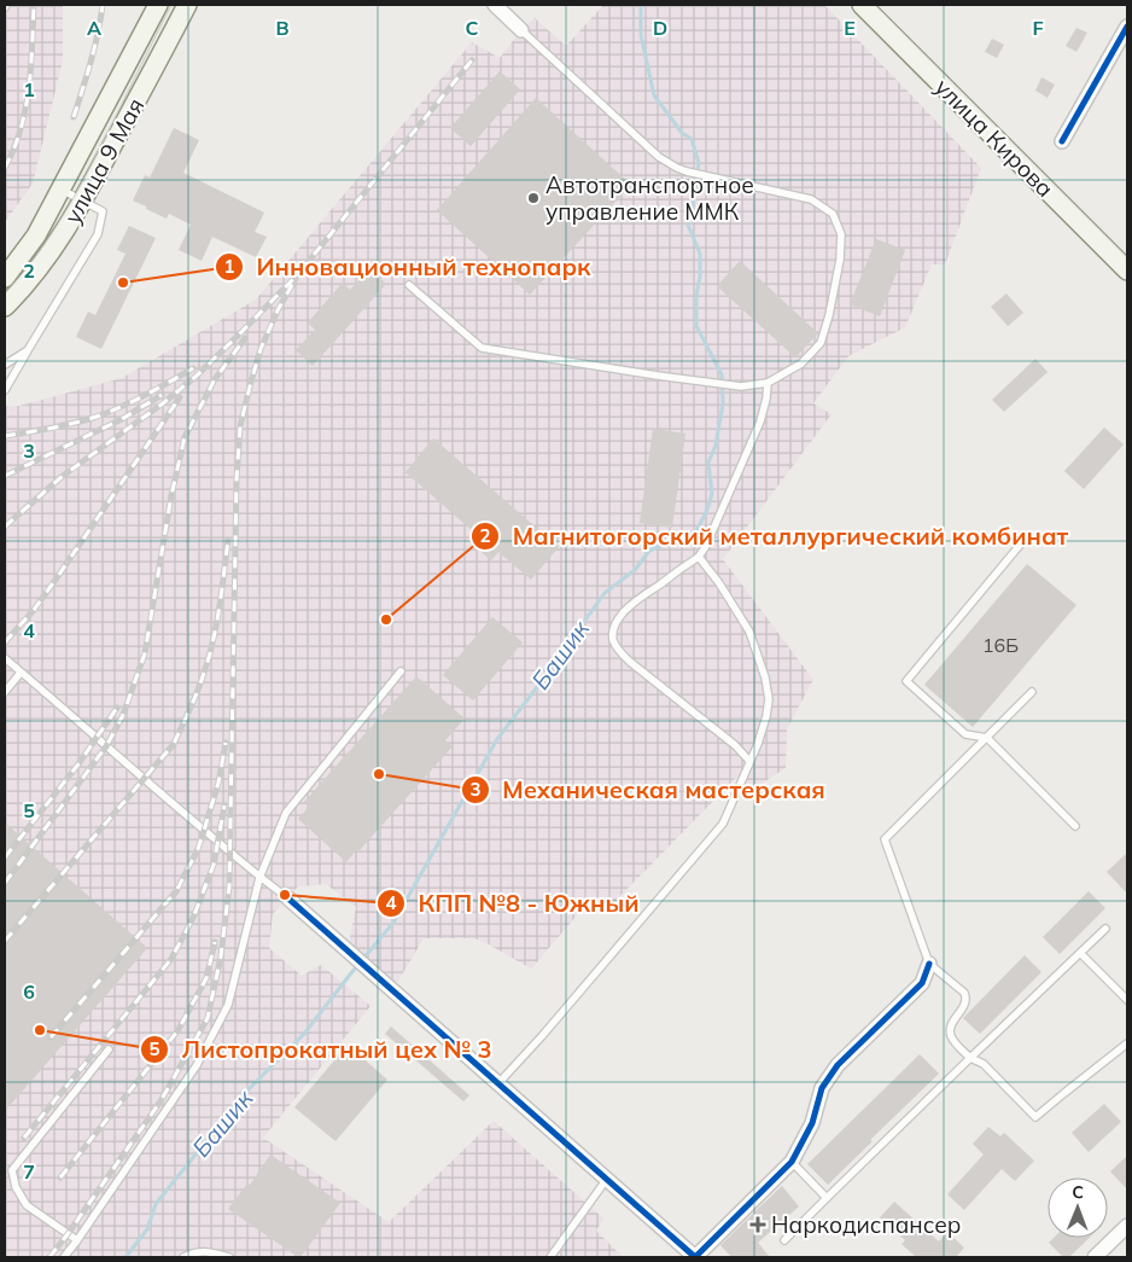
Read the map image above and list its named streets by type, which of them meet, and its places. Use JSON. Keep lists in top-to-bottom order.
{
  "streets": {
    "main road": ["улица Кирова", "улица 9 Мая"]
  },
  "water": ["Башик"],
  "places": {
    "other": [
      "Автотранспортное управление ММК",
      "Инновационный технопарк",
      "Магнитогорский металлургический комбинат",
      "Механическая мастерская",
      "КПП №8 - Южный",
      "Листопрокатный цех № 3"
    ],
    "health": ["Наркодиспансер"]
  },
  "house_numbers": ["16Б"],
  "north": "top",
  "grid": {
    "columns": [
      "A",
      "B",
      "C",
      "D",
      "E",
      "F"
    ],
    "rows": [
      "1",
      "2",
      "3",
      "4",
      "5",
      "6",
      "7"
    ]
  }
}
